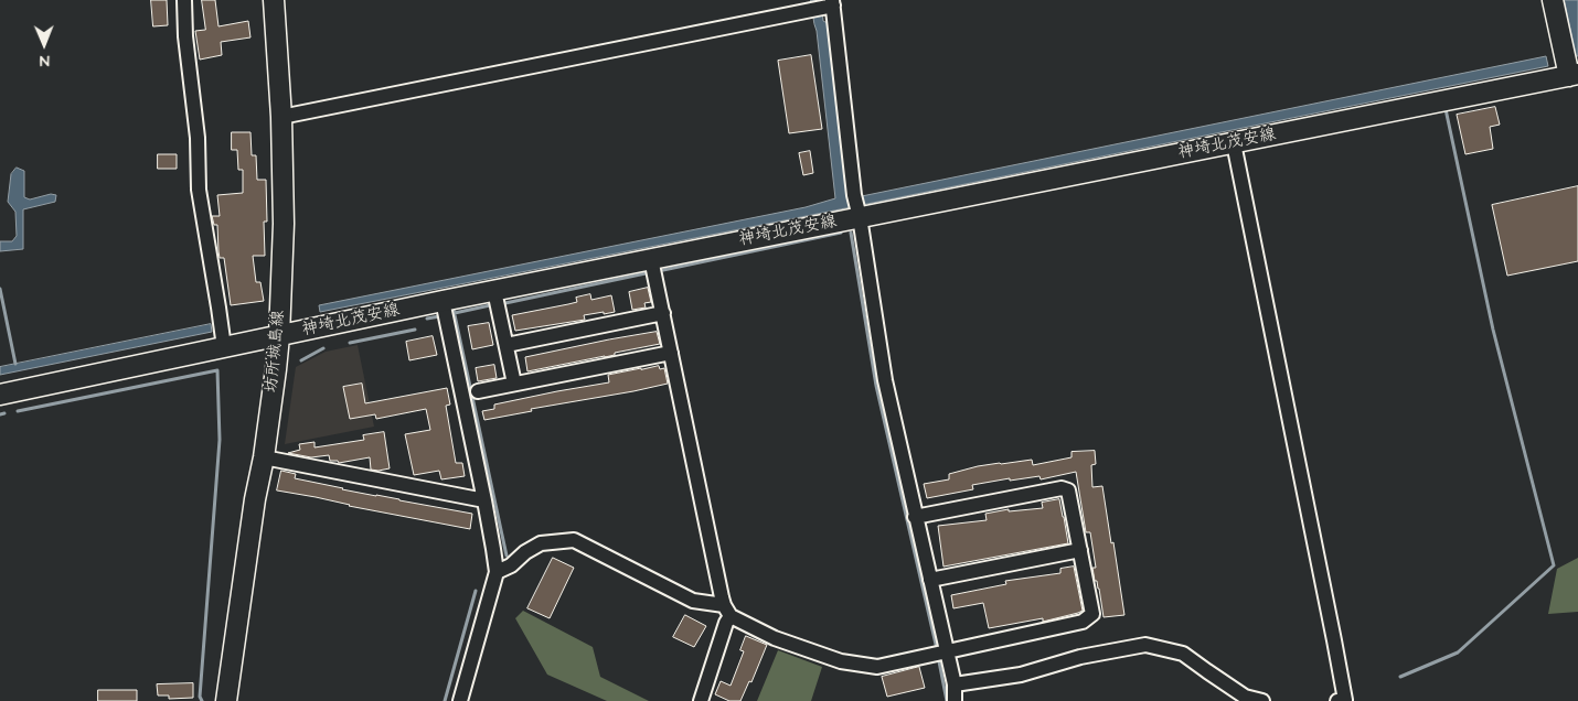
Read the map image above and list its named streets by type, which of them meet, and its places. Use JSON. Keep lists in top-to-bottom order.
{
  "streets": {
    "main road": ["神埼北茂安線", "坊所城島線"]
  },
  "crossings": [
    ["神埼北茂安線", "坊所城島線"]
  ],
  "north": "bottom"
}
